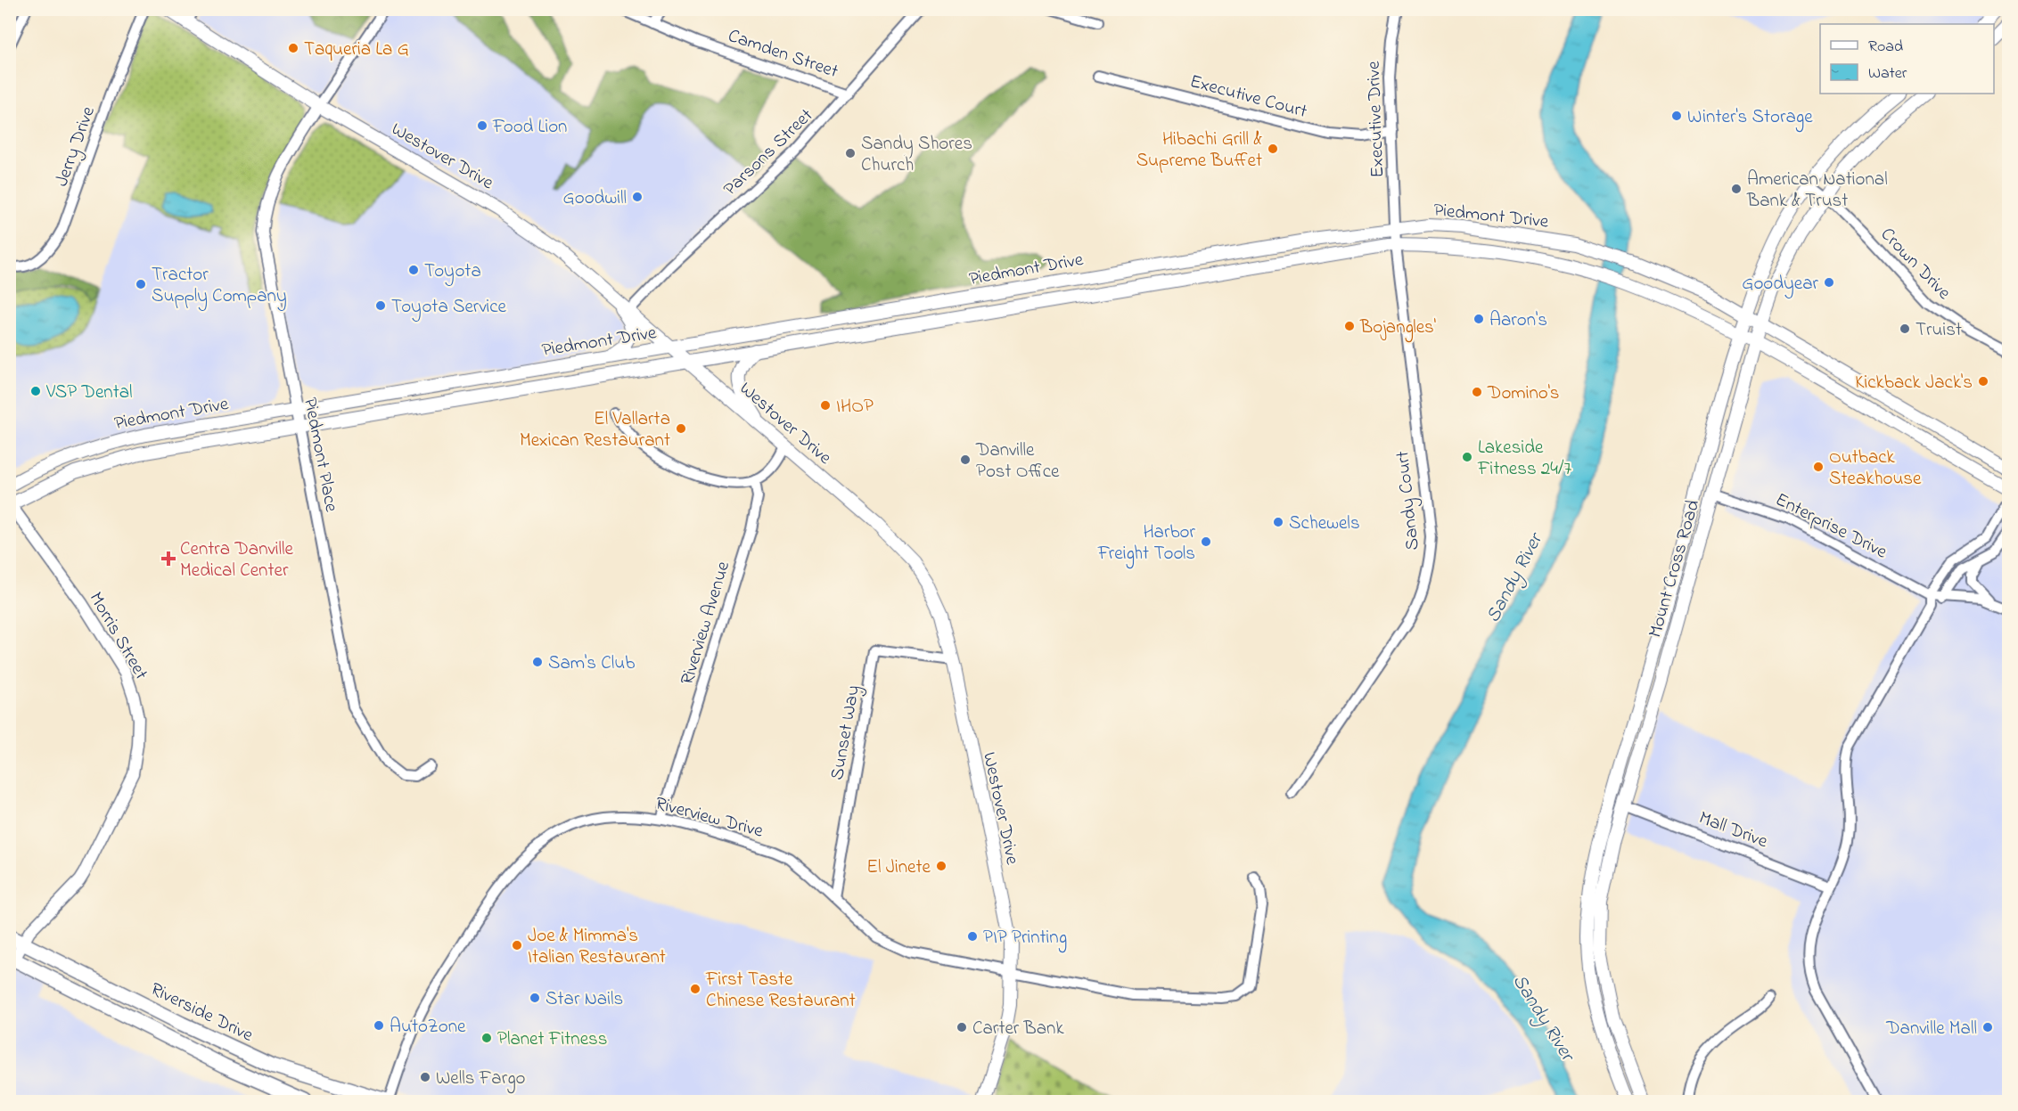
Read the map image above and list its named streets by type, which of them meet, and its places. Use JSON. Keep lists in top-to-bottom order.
{
  "streets": {
    "main road": [
      "Westover Drive",
      "Piedmont Drive",
      "Mount Cross Road",
      "Riverside Drive"
    ],
    "street": [
      "Camden Street",
      "Executive Court",
      "Executive Drive",
      "Jerry Drive",
      "Parsons Street",
      "Crown Drive",
      "Piedmont Place",
      "Sandy Court",
      "Enterprise Drive",
      "Riverview Avenue",
      "Morris Street",
      "Sunset Way",
      "Riverview Drive",
      "Mall Drive"
    ]
  },
  "crossings": [
    ["Camden Street", "Parsons Street"],
    ["Executive Court", "Executive Drive"],
    ["Executive Drive", "Piedmont Drive"],
    ["Executive Drive", "Sandy Court"],
    ["Parsons Street", "Westover Drive"],
    ["Westover Drive", "Piedmont Drive"],
    ["Westover Drive", "Piedmont Place"],
    ["Westover Drive", "Sunset Way"],
    ["Westover Drive", "Riverview Drive"],
    ["Piedmont Drive", "Piedmont Place"],
    ["Piedmont Drive", "Sandy Court"],
    ["Piedmont Drive", "Mount Cross Road"],
    ["Piedmont Drive", "Morris Street"],
    ["Crown Drive", "Mount Cross Road"],
    ["Enterprise Drive", "Mount Cross Road"],
    ["Mount Cross Road", "Mall Drive"],
    ["Riverview Avenue", "Riverview Drive"],
    ["Morris Street", "Riverside Drive"],
    ["Sunset Way", "Riverview Drive"],
    ["Riverview Drive", "Riverside Drive"]
  ],
  "water": ["Sandy River"],
  "places": {
    "other": [
      "Taqueria La G",
      "Winter's Storage",
      "Food Lion",
      "Hibachi Grill & Supreme Buffet",
      "Sandy Shores Church",
      "American National Bank & Trust",
      "Goodwill",
      "Toyota",
      "Goodyear",
      "Tractor Supply Company",
      "Toyota Service",
      "Aaron's",
      "Bojangles'",
      "Truist",
      "Kickback Jack's",
      "VSP Dental",
      "Domino's",
      "IHOP",
      "El Vallarta Mexican Restaurant",
      "Lakeside Fitness 24/7",
      "Danville Post Office",
      "Outback Steakhouse",
      "Schewels",
      "Harbor Freight Tools",
      "Sam's Club",
      "El Jinete",
      "PIP Printing",
      "Joe & Mimma's Italian Restaurant",
      "First Taste Chinese Restaurant",
      "Star Nails",
      "AutoZone",
      "Carter Bank",
      "Danville Mall",
      "Planet Fitness",
      "Wells Fargo"
    ],
    "health": ["Centra Danville Medical Center"]
  },
  "legend": ["Road", "Water"]
}
